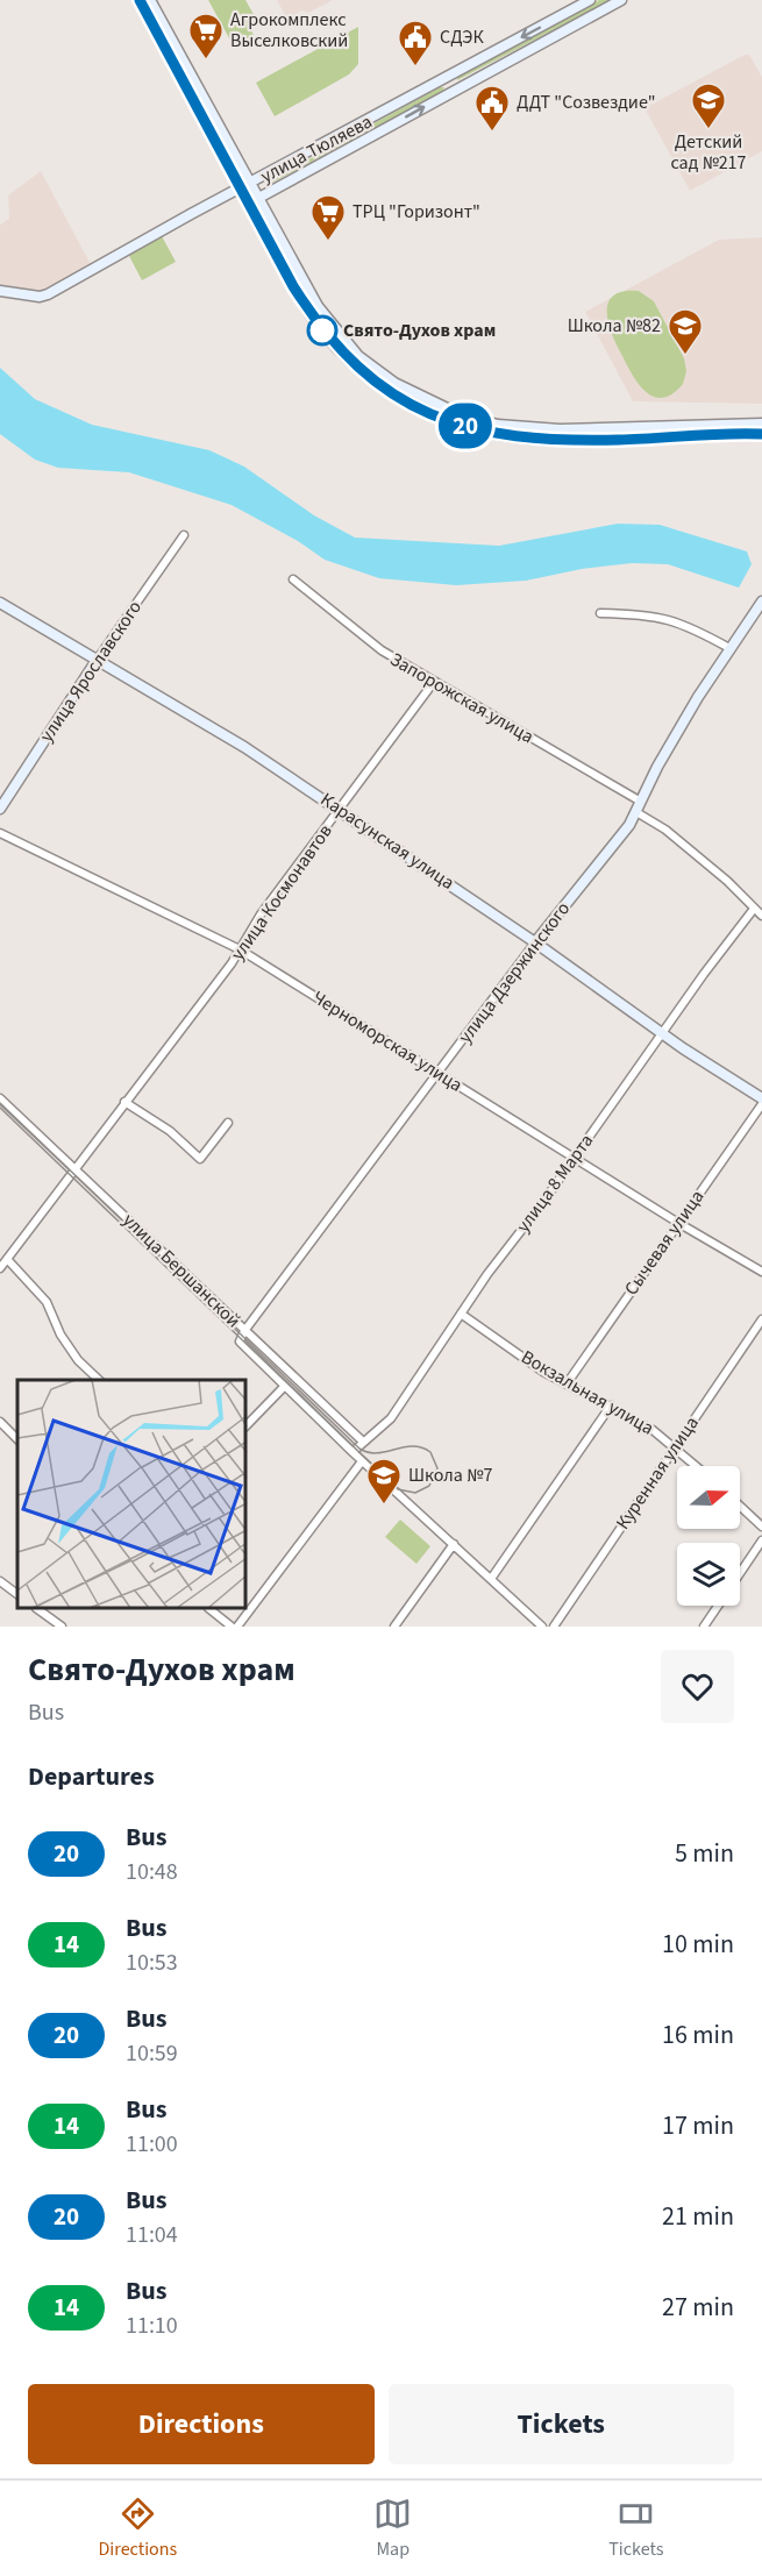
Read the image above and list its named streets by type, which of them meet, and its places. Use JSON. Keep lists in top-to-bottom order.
{
  "streets": {
    "main road": [
      "улица Тюляева",
      "улица Ярославского",
      "Карасунская улица",
      "улица Дзержинского"
    ],
    "street": [
      "Запорожская улица",
      "улица Космонавтов",
      "Черноморская улица",
      "улица 8 Марта",
      "Сычевая улица",
      "улица Бершанской",
      "Вокзальная улица",
      "Куренная улица"
    ]
  },
  "crossings": [
    ["улица Ярославского", "Карасунская улица"],
    ["Запорожская улица", "улица Космонавтов"],
    ["Запорожская улица", "улица Дзержинского"],
    ["Запорожская улица", "улица 8 Марта"],
    ["Карасунская улица", "улица Космонавтов"],
    ["Карасунская улица", "улица Дзержинского"],
    ["Карасунская улица", "улица 8 Марта"],
    ["улица Космонавтов", "Черноморская улица"],
    ["улица Космонавтов", "улица Бершанской"],
    ["улица Дзержинского", "Черноморская улица"],
    ["улица Дзержинского", "улица Бершанской"],
    ["Черноморская улица", "улица 8 Марта"],
    ["Черноморская улица", "Сычевая улица"],
    ["улица 8 Марта", "улица Бершанской"],
    ["улица 8 Марта", "Вокзальная улица"],
    ["Сычевая улица", "Вокзальная улица"],
    ["Вокзальная улица", "Куренная улица"]
  ],
  "places": {
    "supermarket": ["Агрокомплекс Выселковский", "ТРЦ \"Горизонт\""],
    "public building": ["СДЭК", "ДДТ \"Созвездие\""],
    "school or university": ["Детский сад №217", "Школа №82", "Школа №7"],
    "other": ["Свято-Духов храм"]
  },
  "lines": ["bus line 20"],
  "north": "right",
  "page": {
    "on_map": "20",
    "heading": [
      ["Свято-Духов храм", "Bus"],
      "Departures"
    ],
    "list": [
      {
        "mark": "20",
        "name": "Bus",
        "note": "10:48",
        "value": "5 min"
      },
      {
        "mark": "14",
        "name": "Bus",
        "note": "10:53",
        "value": "10 min"
      },
      {
        "mark": "20",
        "name": "Bus",
        "note": "10:59",
        "value": "16 min"
      },
      {
        "mark": "14",
        "name": "Bus",
        "note": "11:00",
        "value": "17 min"
      },
      {
        "mark": "20",
        "name": "Bus",
        "note": "11:04",
        "value": "21 min"
      },
      {
        "mark": "14",
        "name": "Bus",
        "note": "11:10",
        "value": "27 min"
      }
    ],
    "buttons": ["Directions", "Tickets"],
    "tabs": ["Directions", "Map", "Tickets"]
  }
}
